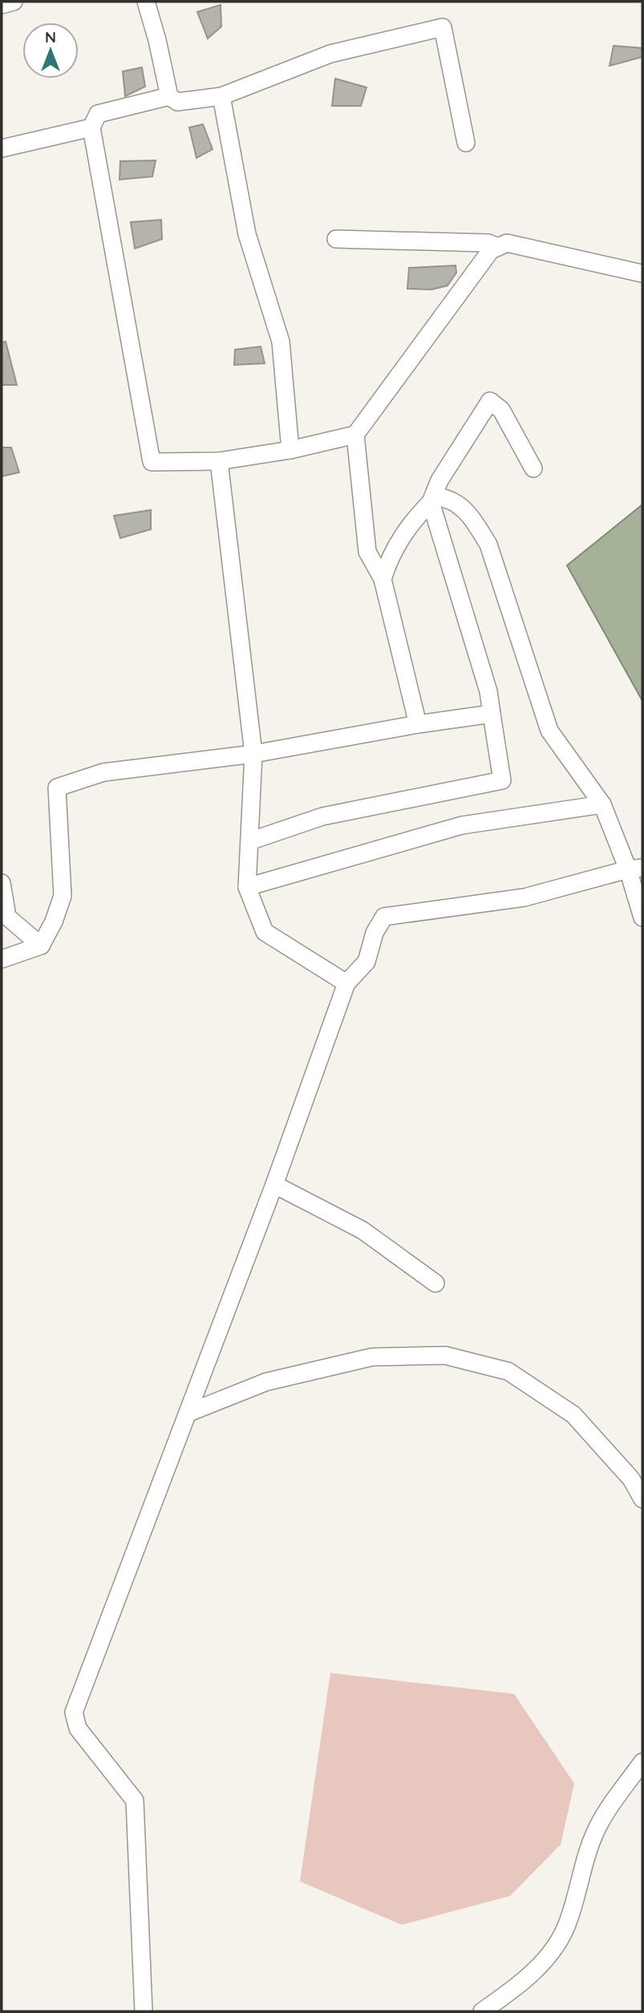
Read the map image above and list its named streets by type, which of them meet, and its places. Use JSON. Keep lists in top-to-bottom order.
{
  "north": "top"
}
